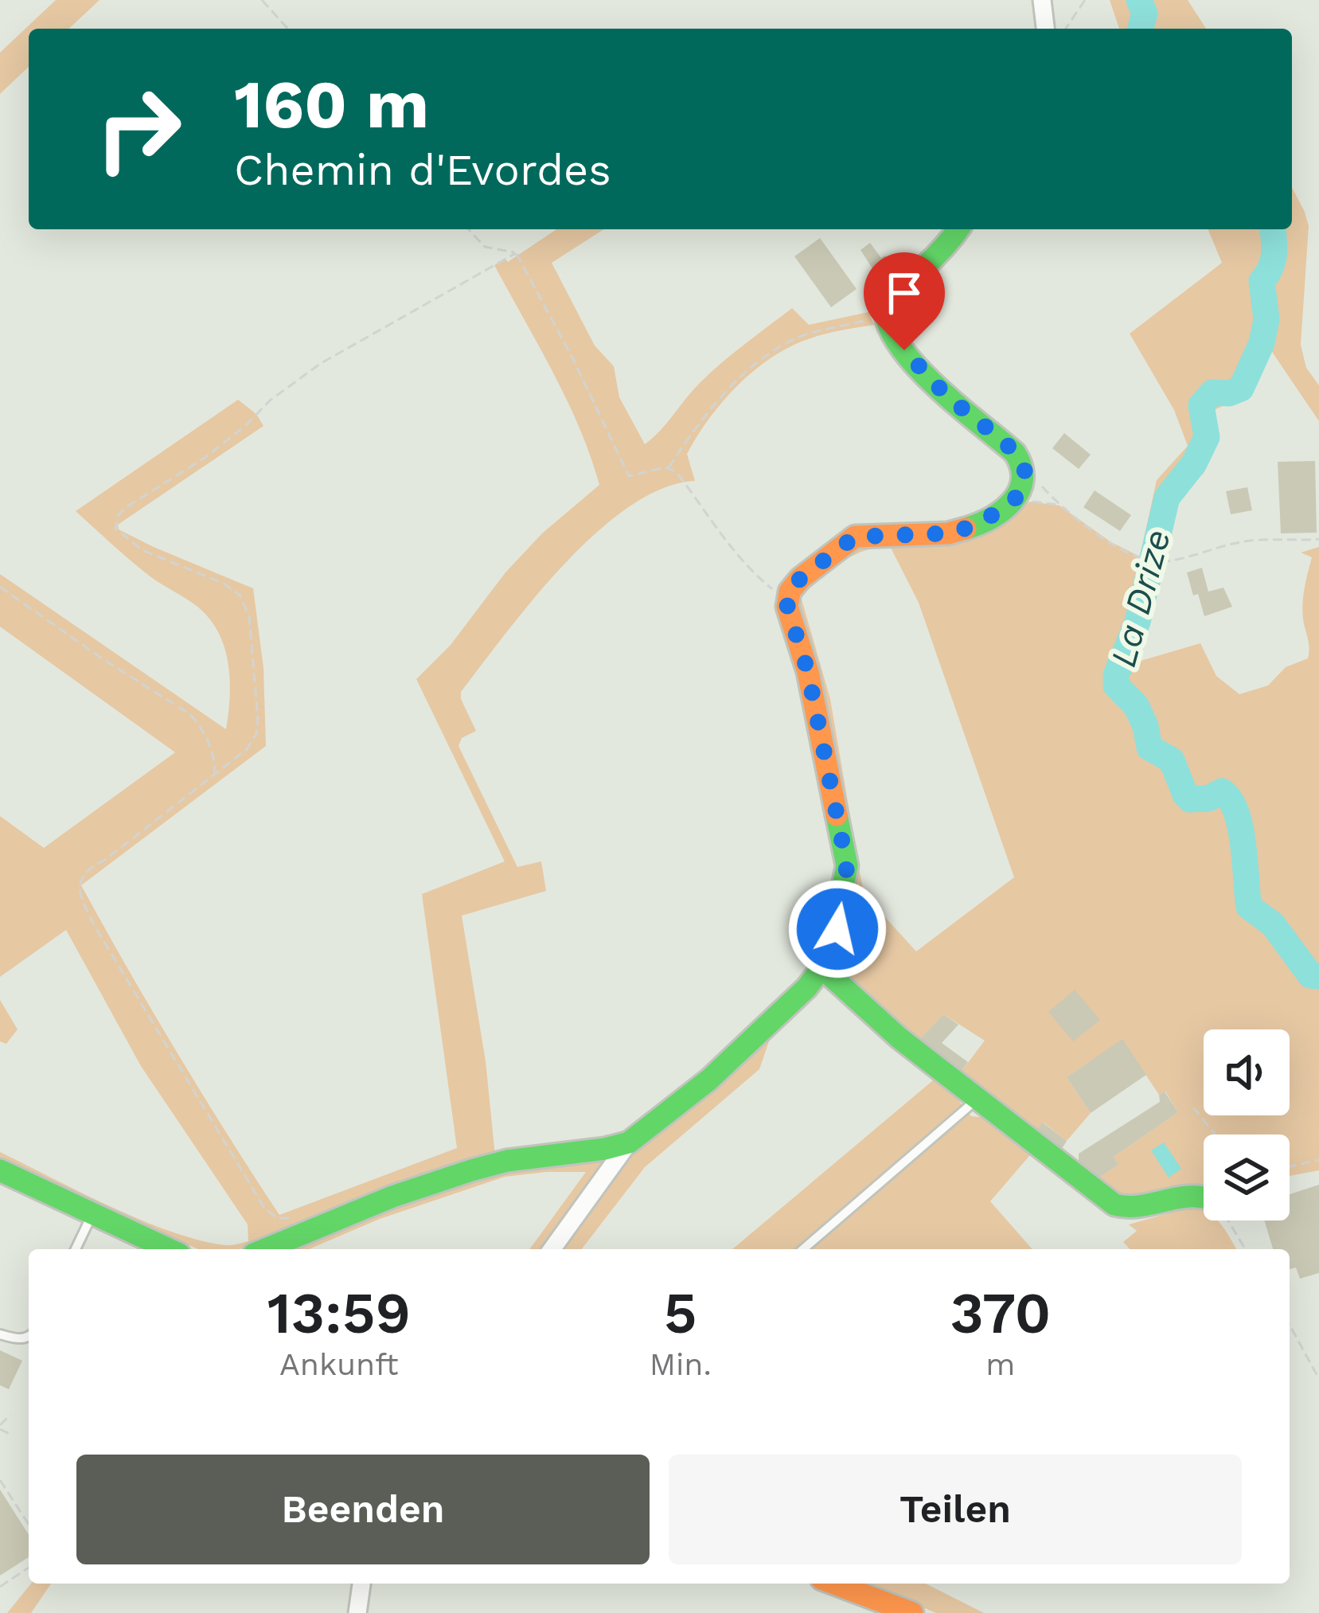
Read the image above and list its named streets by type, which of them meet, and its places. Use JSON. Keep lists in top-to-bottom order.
{
  "water": ["La Drize"],
  "page": {
    "turn": ["160 m", "Chemin d'Evordes"],
    "eta": [
      "13:59",
      "Ankunft",
      "5",
      "Min.",
      "370",
      "m"
    ],
    "buttons": ["Beenden", "Teilen"]
  }
}
